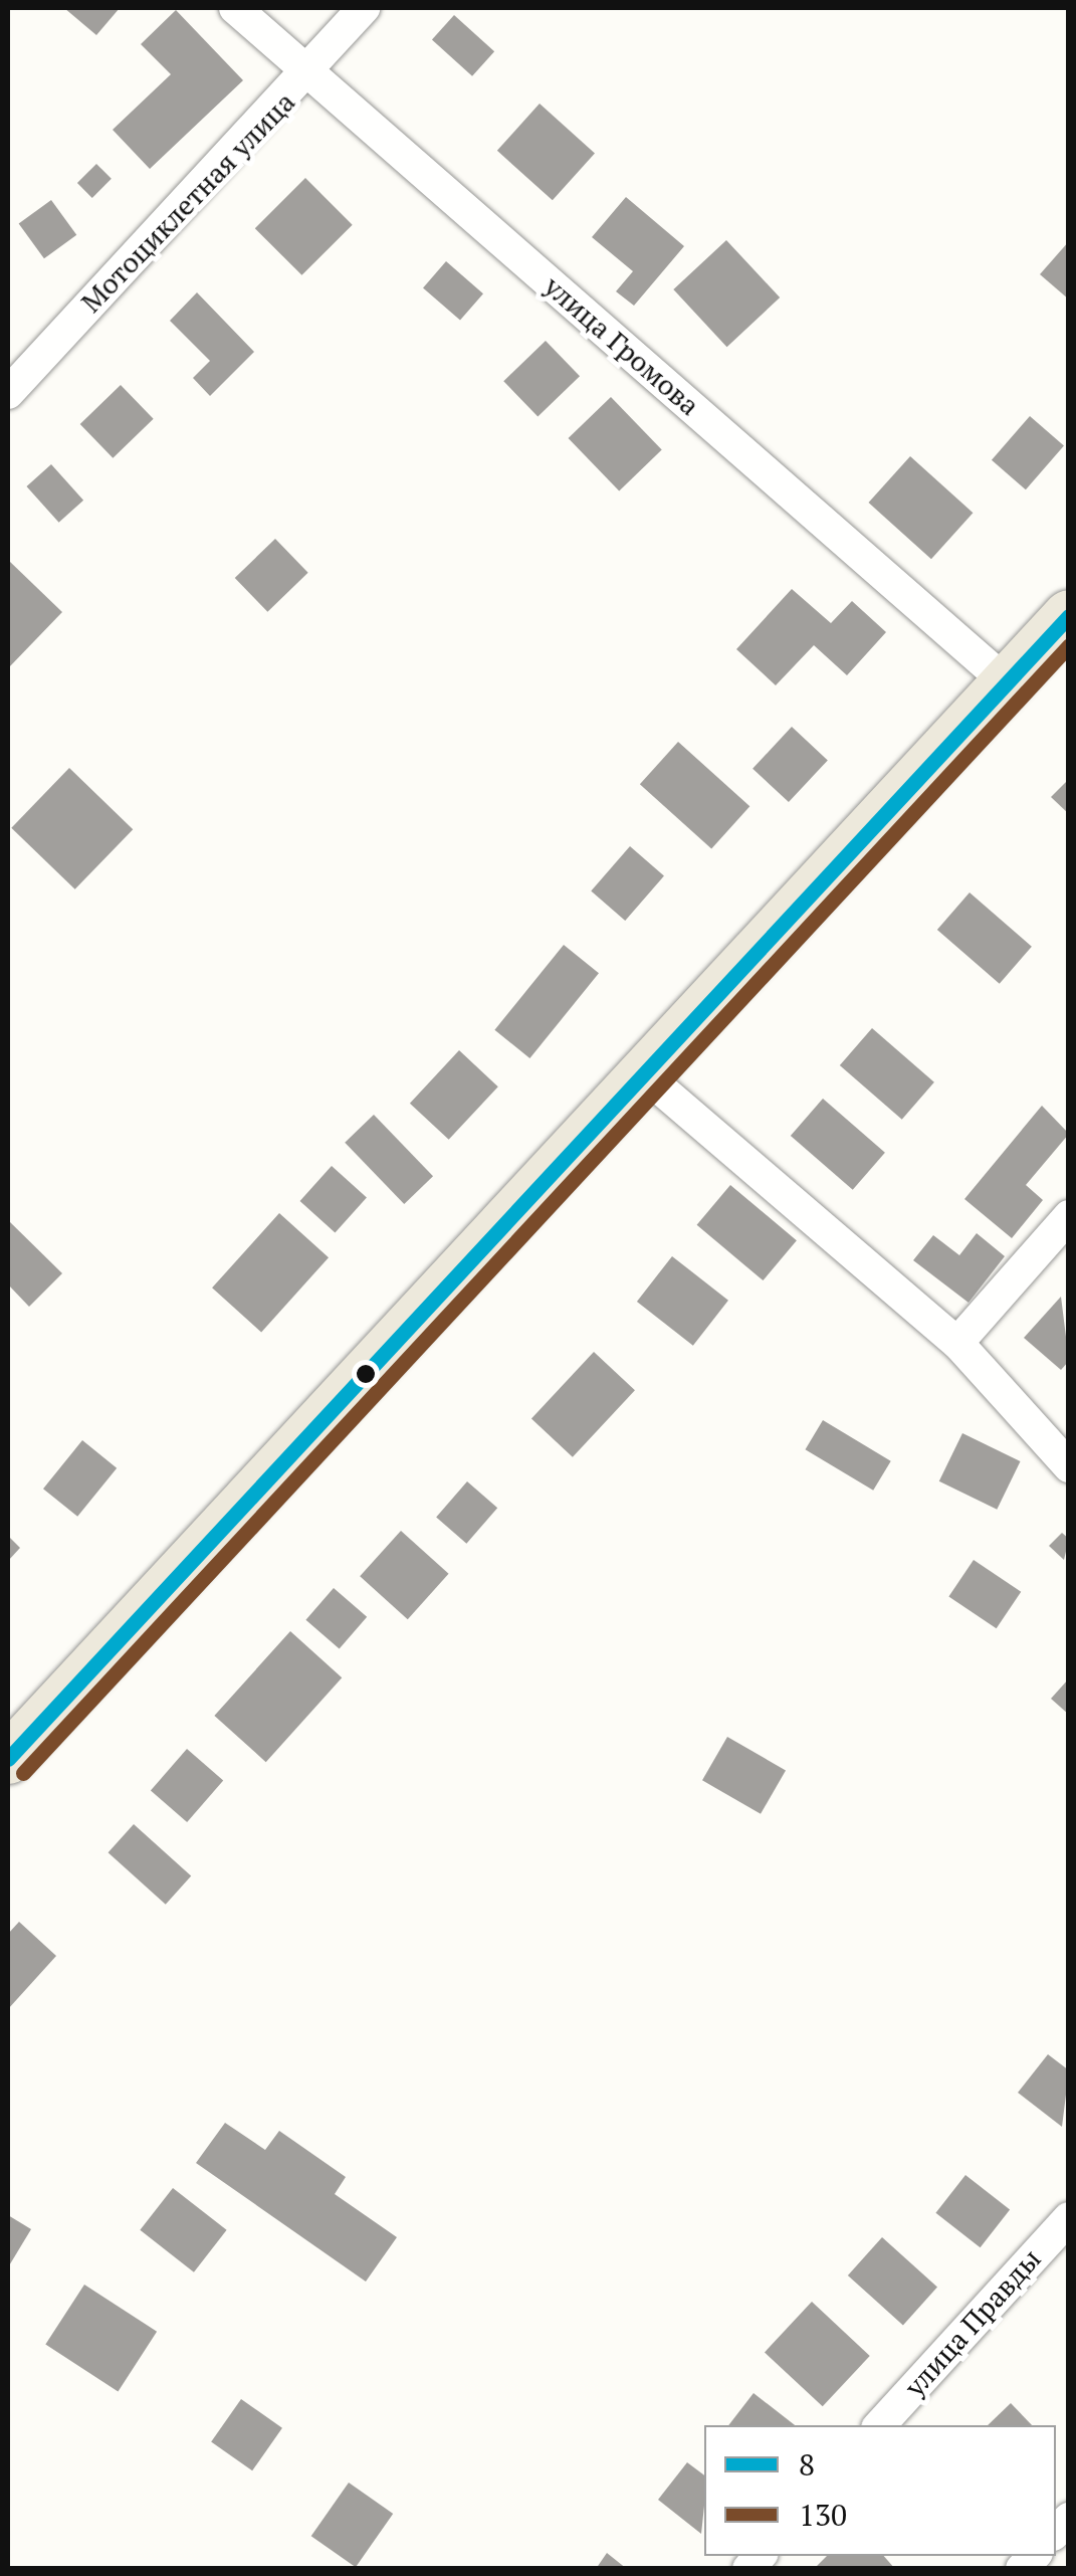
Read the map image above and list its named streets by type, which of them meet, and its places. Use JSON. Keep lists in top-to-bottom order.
{
  "streets": {
    "street": ["Мотоциклетная улица", "улица Громова", "улица Правды"]
  },
  "crossings": [
    ["Мотоциклетная улица", "улица Громова"]
  ],
  "lines": ["transit line 8", "transit line 130"],
  "legend": ["8", "130"]
}
